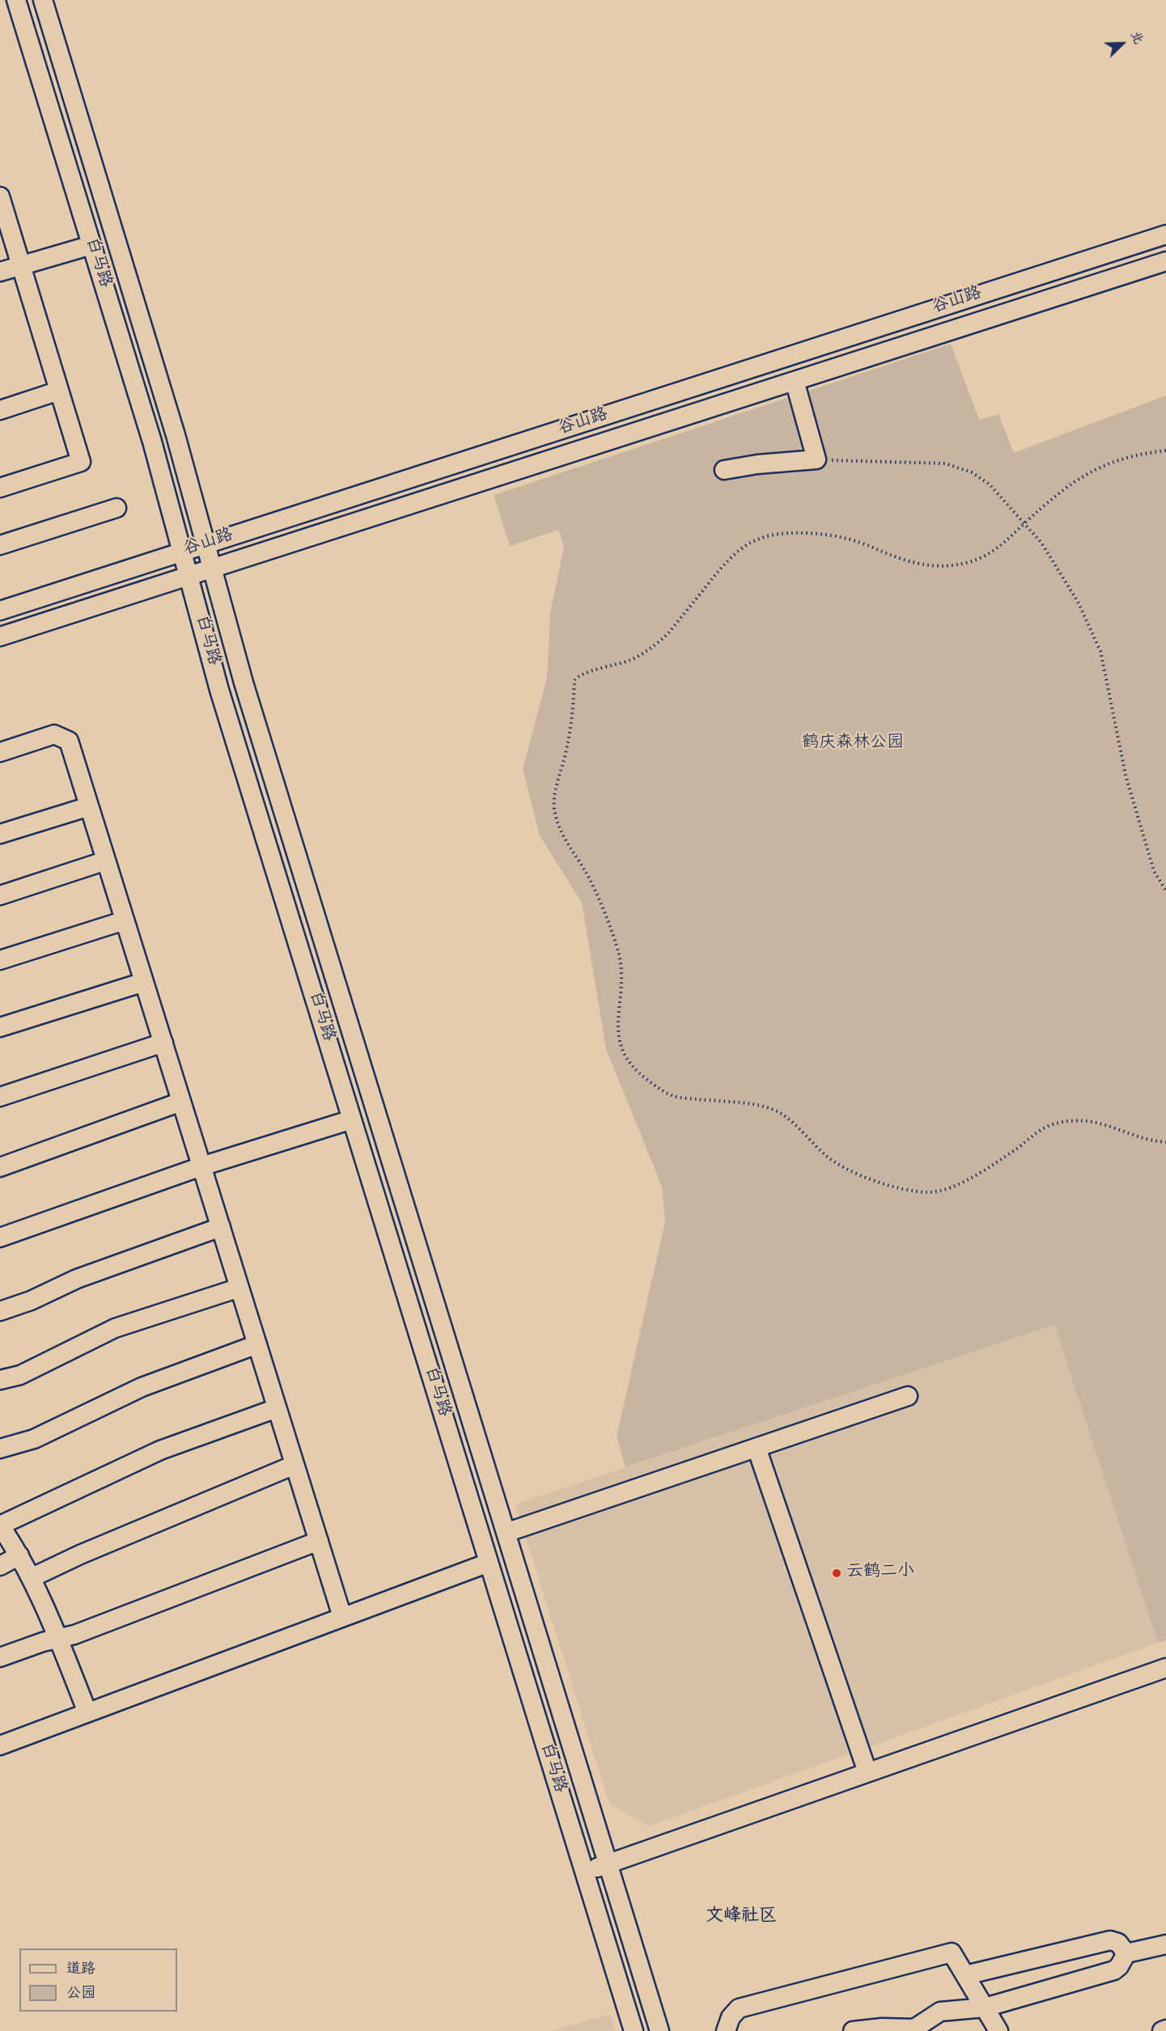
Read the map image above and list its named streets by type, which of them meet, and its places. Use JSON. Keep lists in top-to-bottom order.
{
  "streets": {
    "street": ["白马路", "谷山路"]
  },
  "crossings": [
    ["白马路", "谷山路"]
  ],
  "districts": ["文峰社区"],
  "parks": ["鹤庆森林公园"],
  "places": ["云鹤二小"],
  "legend": ["道路", "公园"],
  "north": "top right"
}
